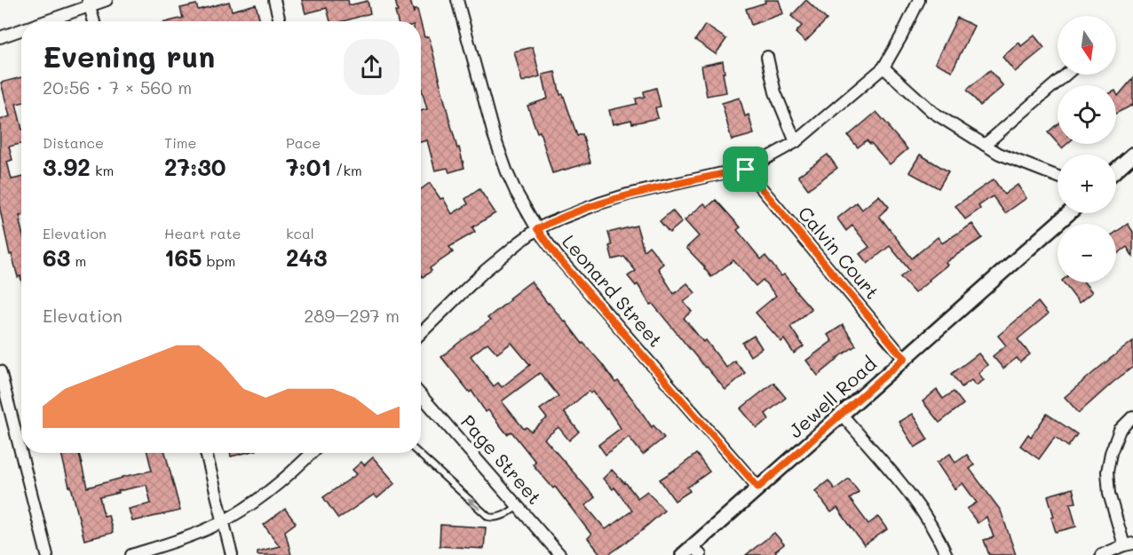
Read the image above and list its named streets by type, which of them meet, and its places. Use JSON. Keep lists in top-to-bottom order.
{
  "streets": {
    "street": [
      "Calvin Court",
      "Leonard Street",
      "Jewell Road",
      "Page Street"
    ]
  },
  "crossings": [
    ["Calvin Court", "Jewell Road"],
    ["Leonard Street", "Jewell Road"]
  ],
  "north": "bottom",
  "page": {
    "map_buttons": ["+", "−"],
    "heading": ["Evening run", "20:56 · 7 × 560 m"],
    "stats": [
      ["Distance", "3.92 km"],
      ["Time", "27:30"],
      ["Pace", "7:01 /km"],
      ["Elevation", "63 m"],
      ["Heart rate", "165 bpm"],
      ["kcal", "243"]
    ],
    "chart": ["Elevation", "289–297 m"]
  }
}
